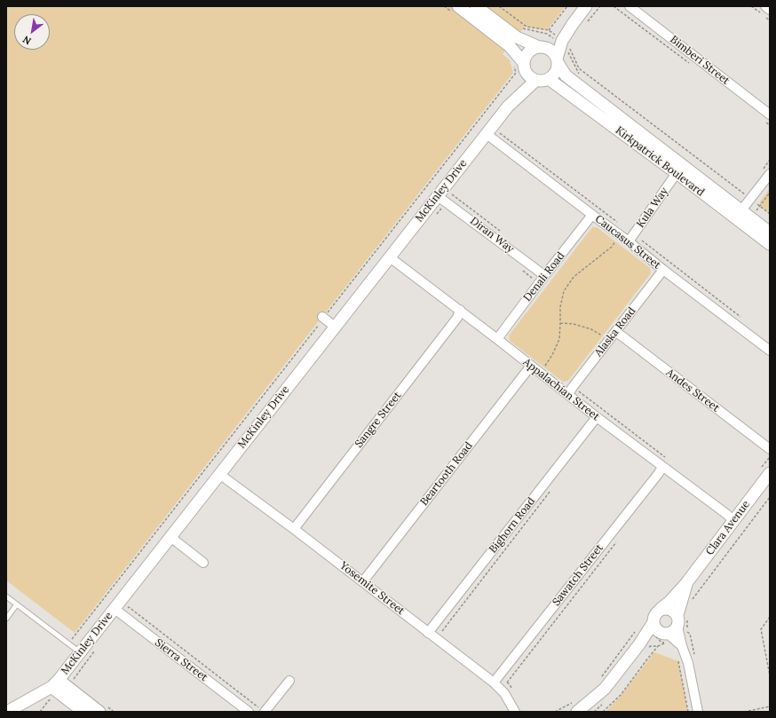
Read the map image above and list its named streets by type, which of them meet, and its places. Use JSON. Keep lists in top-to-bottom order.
{
  "streets": {
    "street": [
      "Bimberi Street",
      "Kirkpatrick Boulevard",
      "McKinley Drive",
      "Kula Way",
      "Diran Way",
      "Caucasus Street",
      "Denali Road",
      "Alaska Road",
      "Appalachian Street",
      "Andes Street",
      "Sangre Street",
      "Beartooth Road",
      "Bighorn Road",
      "Clara Avenue",
      "Sawatch Street",
      "Yosemite Street",
      "Sierra Street"
    ]
  },
  "crossings": [
    ["Kirkpatrick Boulevard", "McKinley Drive"],
    ["Kirkpatrick Boulevard", "Kula Way"],
    ["McKinley Drive", "Diran Way"],
    ["McKinley Drive", "Caucasus Street"],
    ["McKinley Drive", "Appalachian Street"],
    ["McKinley Drive", "Yosemite Street"],
    ["McKinley Drive", "Sierra Street"],
    ["Kula Way", "Caucasus Street"],
    ["Diran Way", "Denali Road"],
    ["Caucasus Street", "Denali Road"],
    ["Caucasus Street", "Alaska Road"],
    ["Denali Road", "Appalachian Street"],
    ["Alaska Road", "Appalachian Street"],
    ["Alaska Road", "Andes Street"],
    ["Appalachian Street", "Sangre Street"],
    ["Appalachian Street", "Beartooth Road"],
    ["Appalachian Street", "Bighorn Road"],
    ["Appalachian Street", "Clara Avenue"],
    ["Appalachian Street", "Sawatch Street"],
    ["Sangre Street", "Yosemite Street"],
    ["Beartooth Road", "Yosemite Street"],
    ["Bighorn Road", "Yosemite Street"],
    ["Sawatch Street", "Yosemite Street"]
  ],
  "north": "bottom left"
}
